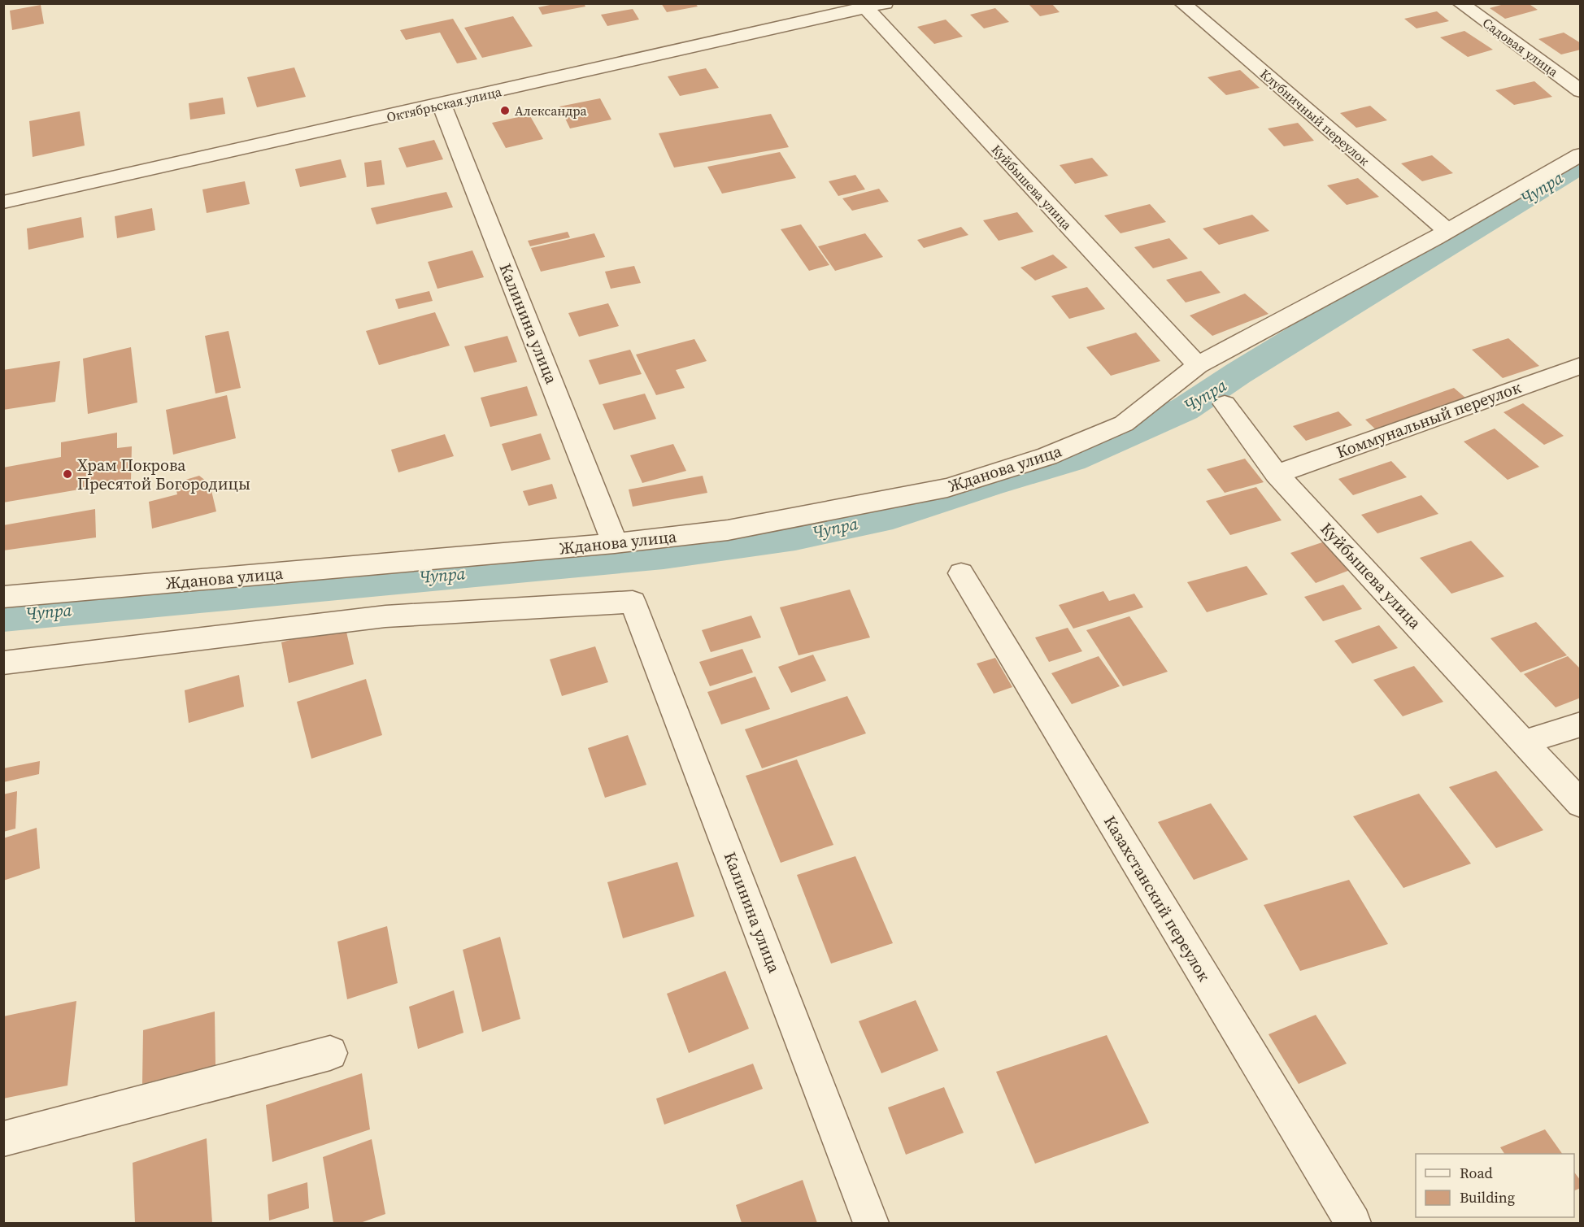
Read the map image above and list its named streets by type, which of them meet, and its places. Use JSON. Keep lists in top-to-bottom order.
{
  "streets": {
    "street": [
      "Садовая улица",
      "Октябрьская улица",
      "Клубничный переулок",
      "Куйбышева улица",
      "Калинина улица",
      "Коммунальный переулок",
      "Жданова улица",
      "Казахстанский переулок"
    ]
  },
  "crossings": [
    ["Октябрьская улица", "Куйбышева улица"],
    ["Октябрьская улица", "Калинина улица"],
    ["Клубничный переулок", "Жданова улица"],
    ["Куйбышева улица", "Коммунальный переулок"],
    ["Куйбышева улица", "Жданова улица"],
    ["Калинина улица", "Жданова улица"]
  ],
  "water": ["Чупра"],
  "places": ["Александра", "Храм Покрова Пресятой Богородицы"],
  "legend": ["Road", "Building"]
}
